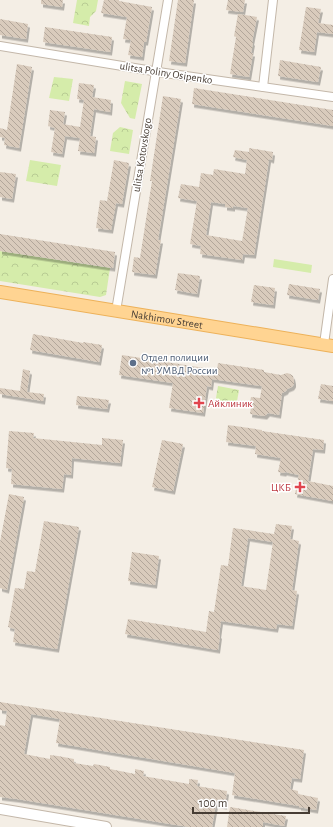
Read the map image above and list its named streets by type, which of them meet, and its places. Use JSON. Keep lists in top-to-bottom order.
{
  "streets": {
    "main road": ["Nakhimov Street"],
    "street": ["ulitsa Poliny Osipenko", "ulitsa Kotovskogo"]
  },
  "crossings": [
    ["ulitsa Poliny Osipenko", "ulitsa Kotovskogo"],
    ["ulitsa Kotovskogo", "Nakhimov Street"]
  ],
  "places": {
    "other": ["Отдел полиции №1 УМВД России"],
    "health": ["Айклиник", "ЦКБ"]
  },
  "scale_bar": "100 m"
}
